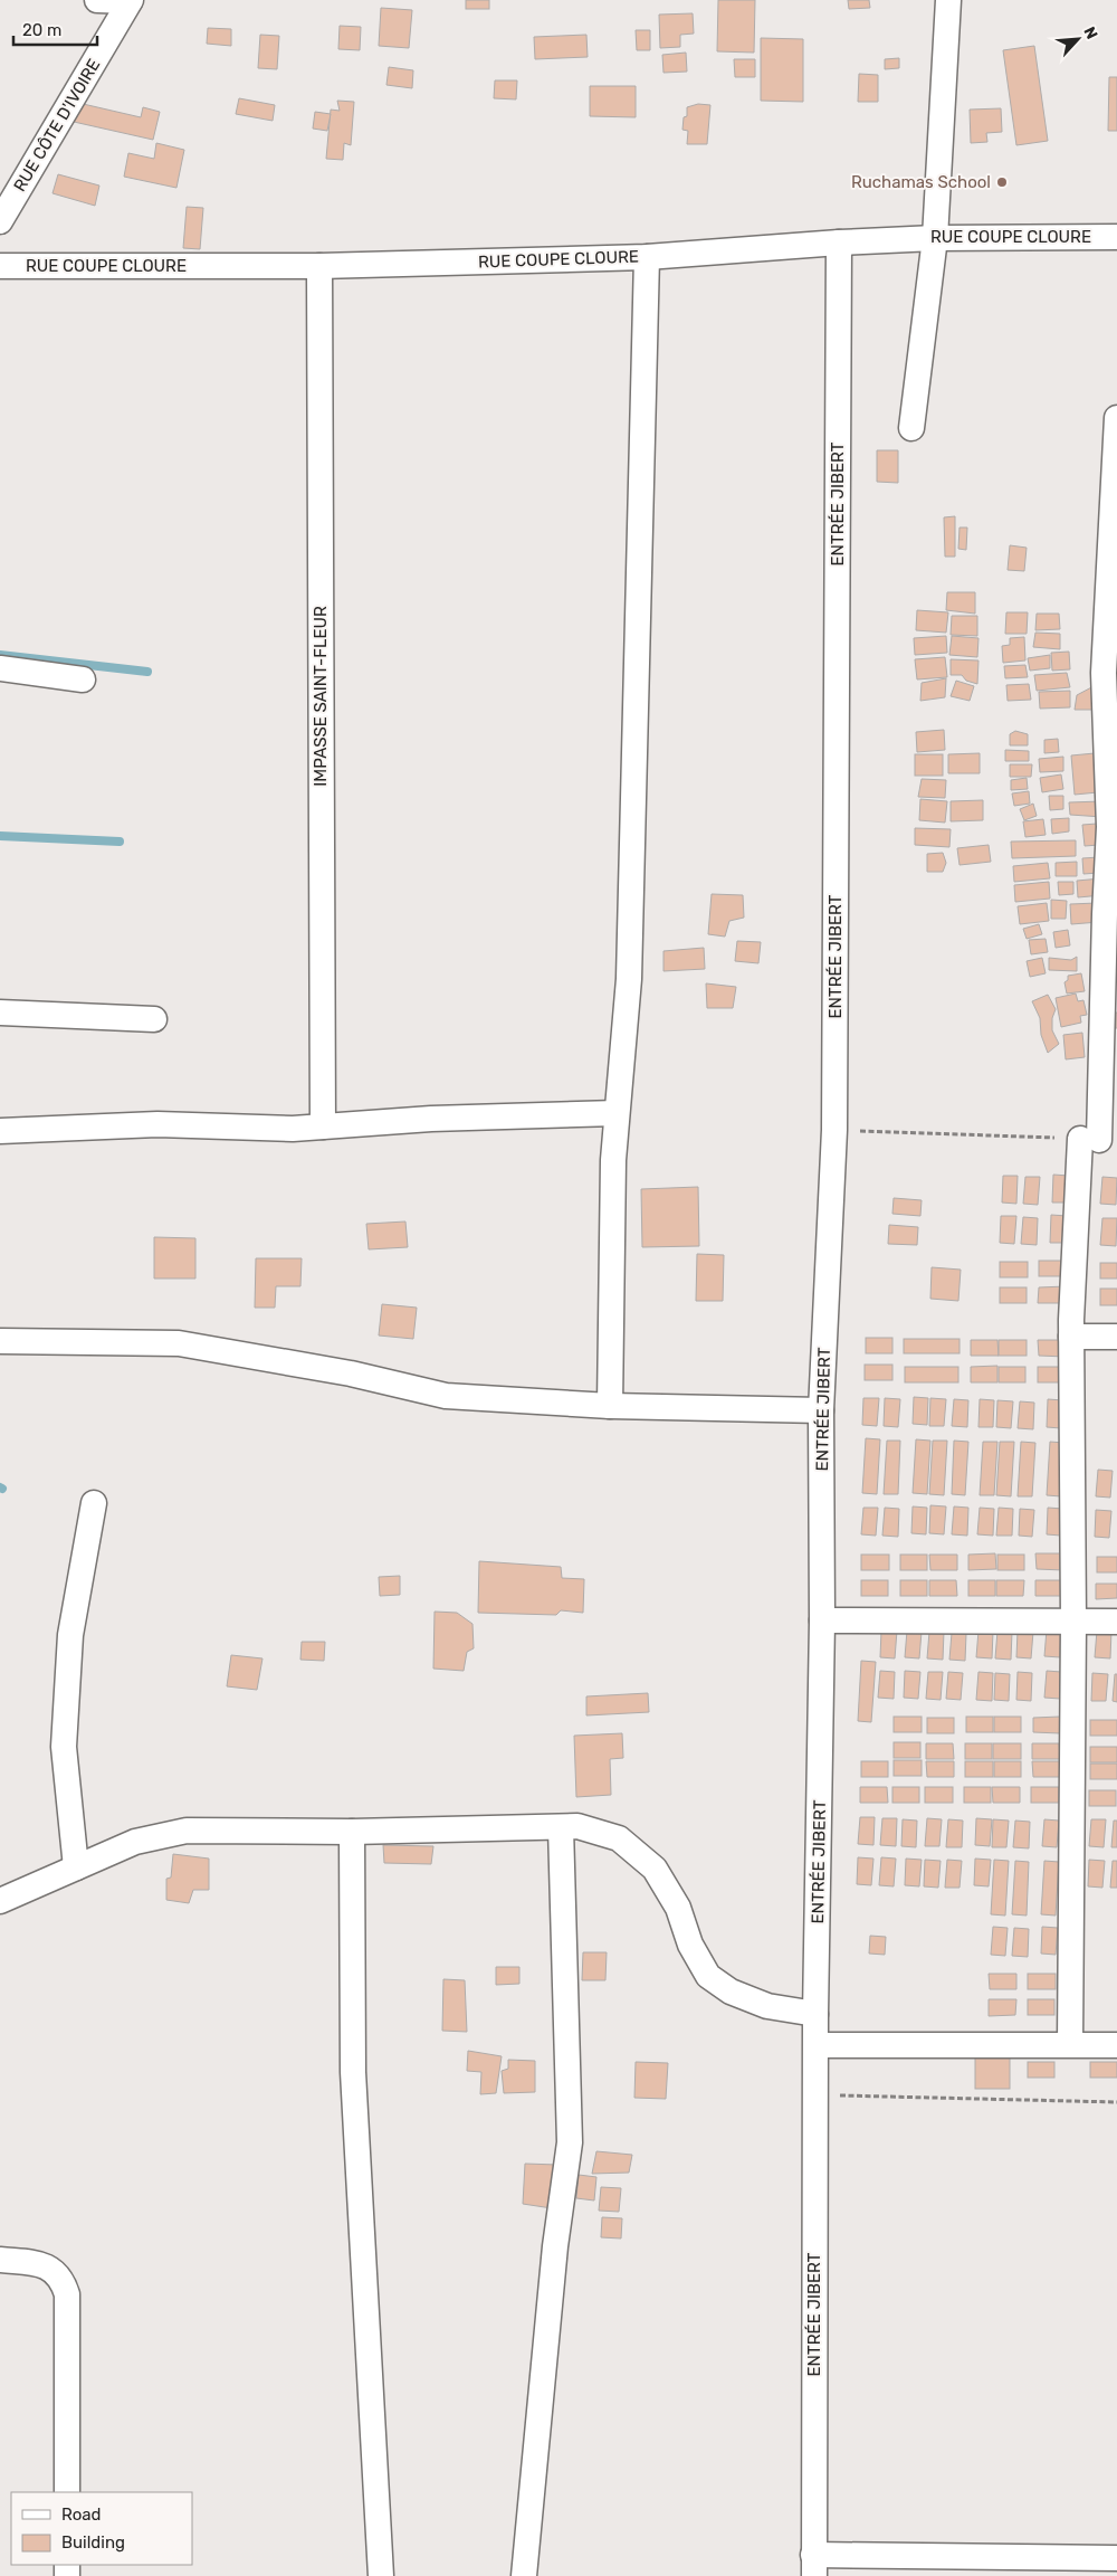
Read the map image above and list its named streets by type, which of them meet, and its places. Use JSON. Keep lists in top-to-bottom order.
{
  "streets": {
    "street": [
      "RUE CÔTE D'IVOIRE",
      "RUE COUPE CLOURE",
      "ENTRÉE JIBERT",
      "IMPASSE SAINT-FLEUR"
    ]
  },
  "crossings": [
    ["RUE COUPE CLOURE", "ENTRÉE JIBERT"],
    ["RUE COUPE CLOURE", "IMPASSE SAINT-FLEUR"]
  ],
  "places": ["Ruchamas School"],
  "legend": ["Road", "Building"],
  "scale_bar": "20 m",
  "north": "top right"
}
